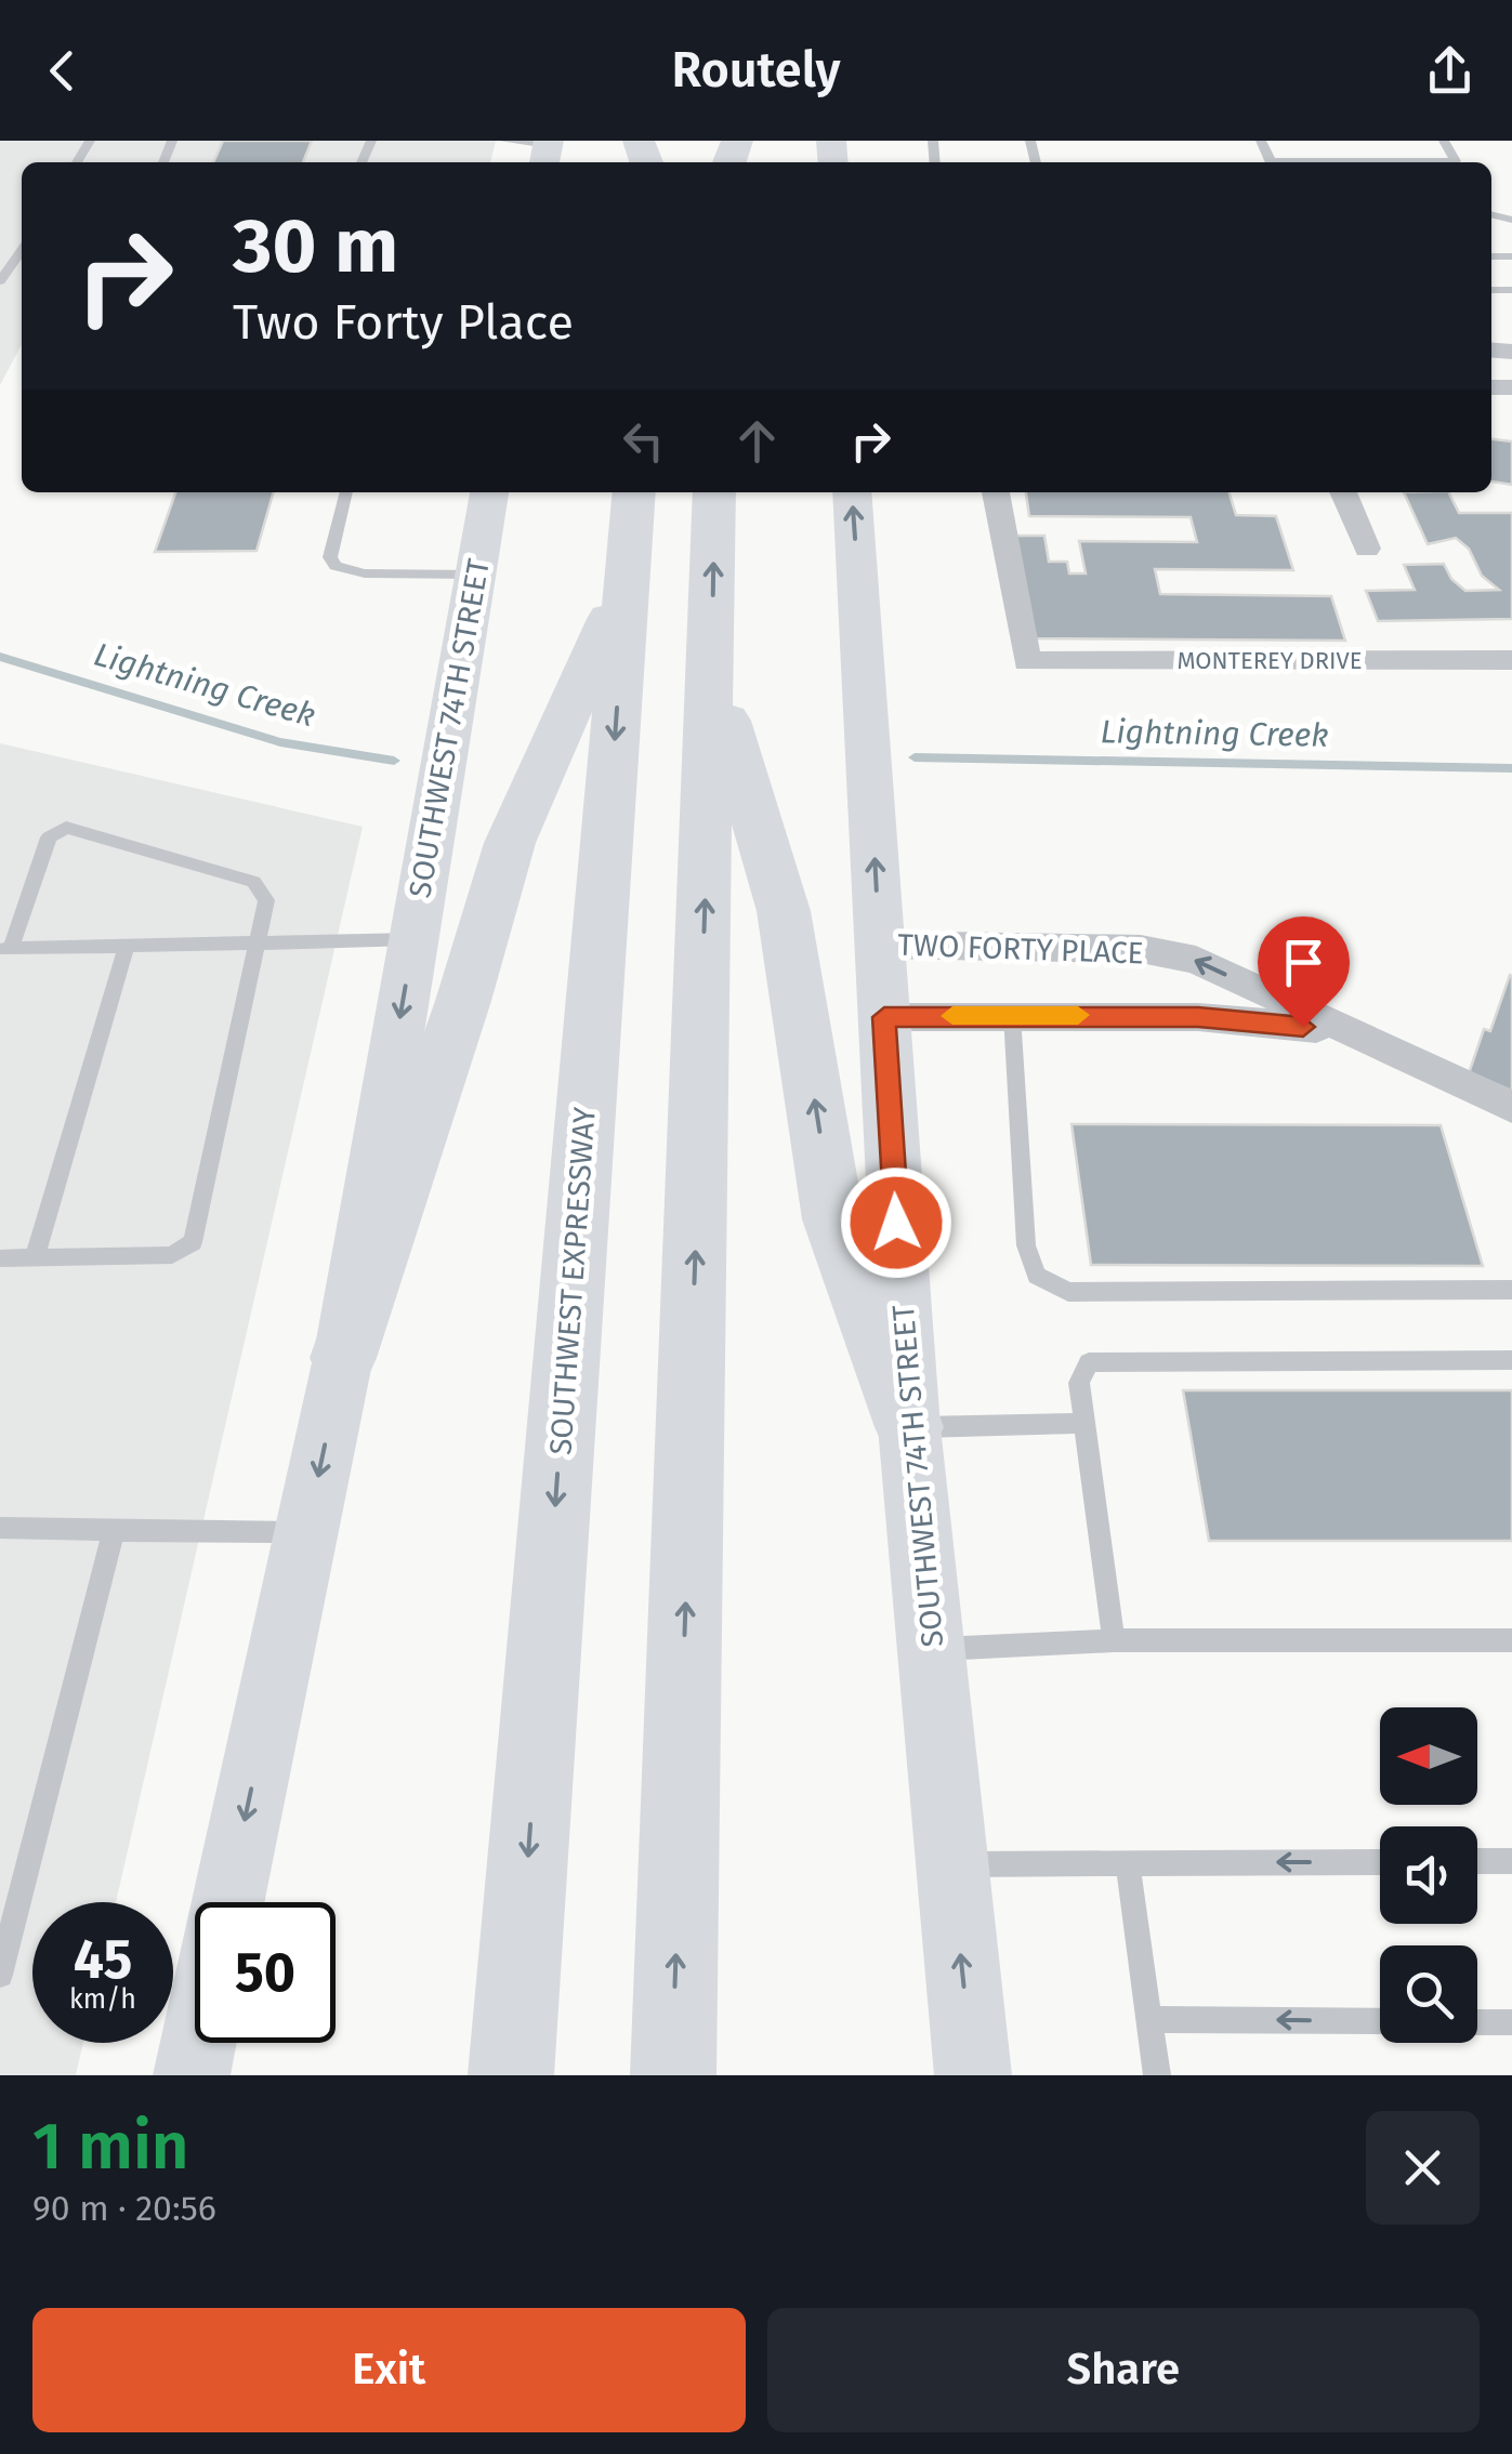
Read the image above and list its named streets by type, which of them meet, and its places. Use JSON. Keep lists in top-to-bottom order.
{
  "streets": {
    "highway": ["SOUTHWEST EXPRESSWAY"],
    "main road": ["SOUTHWEST 74TH STREET"],
    "street": ["MONTEREY DRIVE", "TWO FORTY PLACE"]
  },
  "crossings": [
    ["SOUTHWEST 74TH STREET", "TWO FORTY PLACE"]
  ],
  "water": ["Lightning Creek"],
  "north": "left",
  "page": {
    "header": "Routely",
    "turn": ["30 m", "Two Forty Place"],
    "speed": "45 km/h",
    "limit": "50",
    "heading": ["1 min", "90 m · 20:56"],
    "buttons": ["Exit", "Share"]
  }
}
